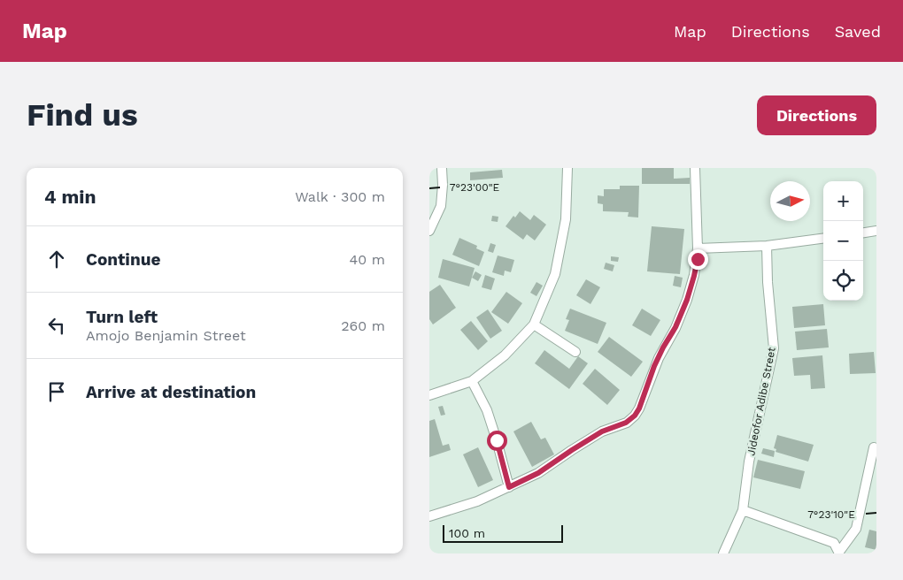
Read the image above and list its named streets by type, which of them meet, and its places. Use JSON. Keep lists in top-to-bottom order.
{
  "streets": {
    "street": ["Jideofor Adibe Street"]
  },
  "scale_bar": "100 m",
  "north": "right",
  "page": {
    "header": "Map",
    "nav": ["Map", "Directions", "Saved"],
    "buttons": "Directions",
    "title": "Find us",
    "heading": ["4 min", "Walk · 300 m"],
    "map_buttons": ["+", "−"],
    "list": [
      ["Continue", "40 m"],
      ["Turn left", "Amojo Benjamin Street", "260 m"],
      "Arrive at destination"
    ],
    "scale": "100 m"
  },
  "coordinates": ["7°23'00\"E", "7°23'10\"E"]
}
